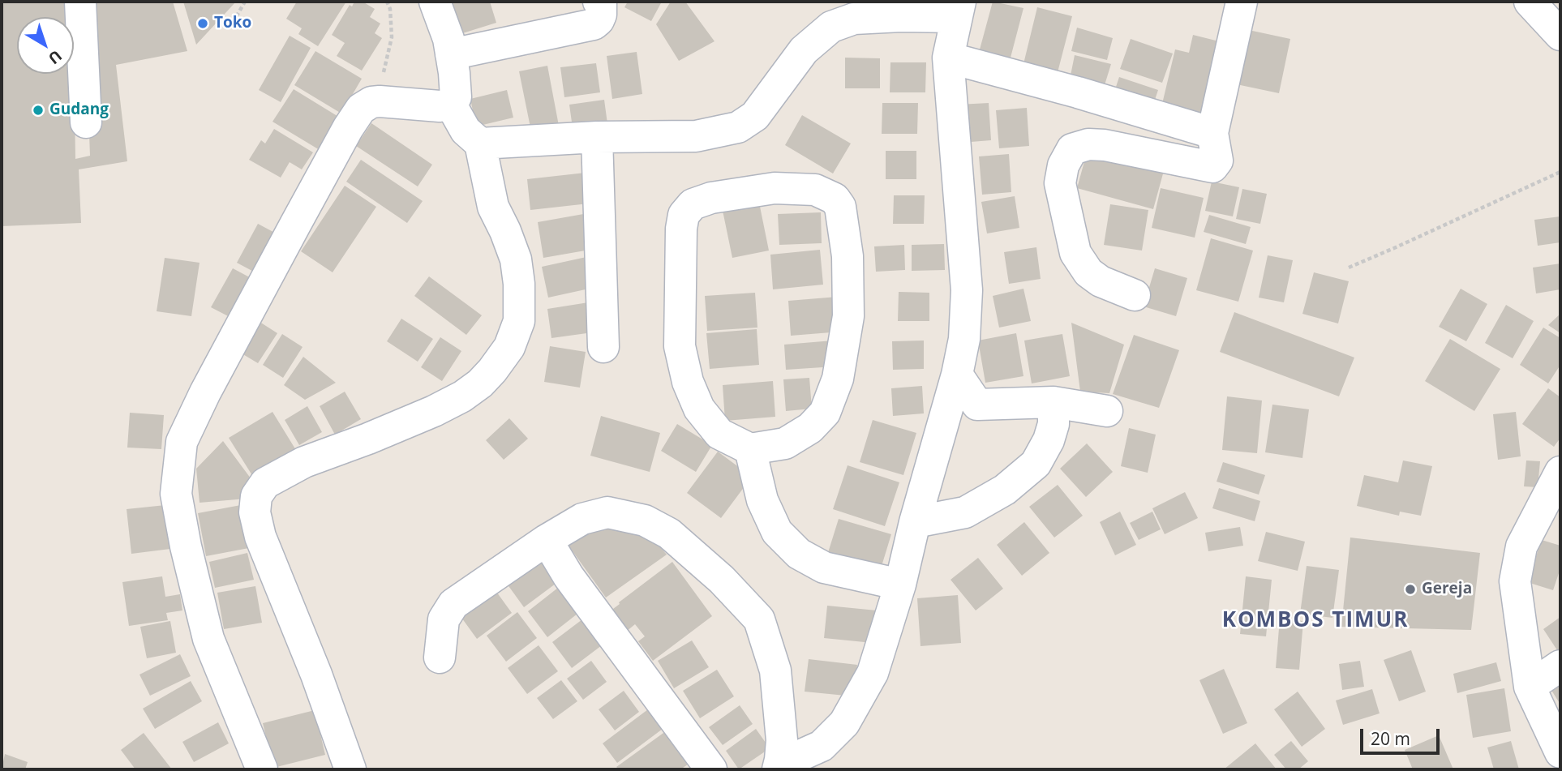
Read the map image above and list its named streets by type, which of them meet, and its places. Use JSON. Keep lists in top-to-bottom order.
{
  "districts": ["KOMBOS TIMUR"],
  "places": ["Toko", "Gudang", "Gereja"],
  "scale_bar": "20 m",
  "north": "bottom right"
}
